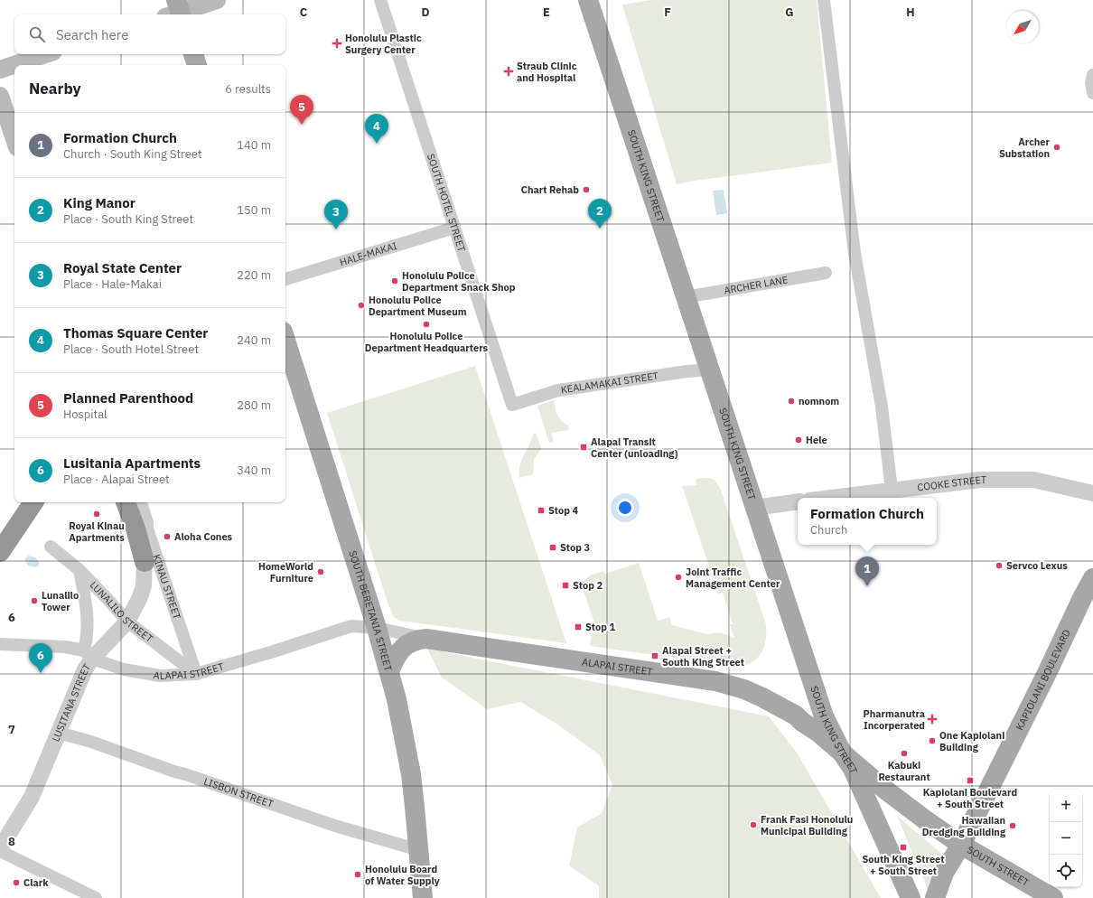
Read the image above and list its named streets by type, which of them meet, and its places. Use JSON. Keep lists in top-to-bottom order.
{
  "streets": {
    "main road": [
      "SOUTH KING STREET",
      "SOUTH BERETANIA STREET",
      "ALAPAI STREET",
      "KAPIOLANI BOULEVARD",
      "SOUTH STREET"
    ],
    "street": [
      "SOUTH HOTEL STREET",
      "HALE-MAKAI",
      "ARCHER LANE",
      "KEALAMAKAI STREET",
      "COOKE STREET",
      "KINAU STREET",
      "LUNALILO STREET",
      "LUSITANA STREET",
      "LISBON STREET"
    ]
  },
  "crossings": [
    ["SOUTH KING STREET", "ARCHER LANE"],
    ["SOUTH KING STREET", "KEALAMAKAI STREET"],
    ["SOUTH KING STREET", "ALAPAI STREET"],
    ["SOUTH KING STREET", "SOUTH STREET"],
    ["SOUTH HOTEL STREET", "HALE-MAKAI"],
    ["SOUTH HOTEL STREET", "KEALAMAKAI STREET"],
    ["KINAU STREET", "LUNALILO STREET"],
    ["KINAU STREET", "ALAPAI STREET"],
    ["KINAU STREET", "LUSITANA STREET"],
    ["SOUTH BERETANIA STREET", "ALAPAI STREET"],
    ["SOUTH BERETANIA STREET", "LISBON STREET"],
    ["LUNALILO STREET", "ALAPAI STREET"],
    ["LUNALILO STREET", "LUSITANA STREET"],
    ["ALAPAI STREET", "LUSITANA STREET"],
    ["ALAPAI STREET", "SOUTH STREET"],
    ["KAPIOLANI BOULEVARD", "SOUTH STREET"],
    ["LUSITANA STREET", "LISBON STREET"]
  ],
  "places": {
    "health": ["Honolulu Plastic Surgery Center", "Straub Clinic and Hospital", "Pharmanutra Incorperated"],
    "other": [
      "Archer Substation",
      "Chart Rehab",
      "Honolulu Police Department Snack Shop",
      "Honolulu Police Department Museum",
      "Honolulu Police Department Headquarters",
      "nomnom",
      "Hele",
      "Royal Kinau Apartments",
      "Aloha Cones",
      "Servco Lexus",
      "HomeWorld Furniture",
      "Joint Traffic Management Center",
      "Lunalilo Tower",
      "One Kapiolani Building",
      "Kabuki Restaurant",
      "Frank Fasi Honolulu Municipal Building",
      "Hawaiian Dredging Building",
      "Honolulu Board of Water Supply",
      "Clark"
    ],
    "transit": [
      "Alapai Transit Center (unloading)",
      "Stop 4",
      "Stop 3",
      "Stop 2",
      "Stop 1",
      "Alapai Street + South King Street",
      "Kapiolani Boulevard + South Street",
      "South King Street + South Street"
    ]
  },
  "north": "bottom left",
  "page": {
    "search": "Search here",
    "heading": ["Nearby", "6 results"],
    "pins": [
      "5",
      "4",
      "2",
      "3",
      "1",
      "6"
    ],
    "list": [
      {
        "mark": "1",
        "name": "Formation Church",
        "note": "Church · South King Street",
        "value": "140 m"
      },
      {
        "mark": "2",
        "name": "King Manor",
        "note": "Place · South King Street",
        "value": "150 m"
      },
      {
        "mark": "3",
        "name": "Royal State Center",
        "note": "Place · Hale-Makai",
        "value": "220 m"
      },
      {
        "mark": "4",
        "name": "Thomas Square Center",
        "note": "Place · South Hotel Street",
        "value": "240 m"
      },
      {
        "mark": "5",
        "name": "Planned Parenthood",
        "note": "Hospital",
        "value": "280 m"
      },
      {
        "mark": "6",
        "name": "Lusitania Apartments",
        "note": "Place · Alapai Street",
        "value": "340 m"
      }
    ],
    "popup": ["Formation Church", "Church"],
    "map_buttons": ["+", "−"]
  },
  "grid": {
    "columns": [
      "C",
      "D",
      "E",
      "F",
      "G",
      "H"
    ],
    "rows": ["6", "7", "8"]
  }
}
